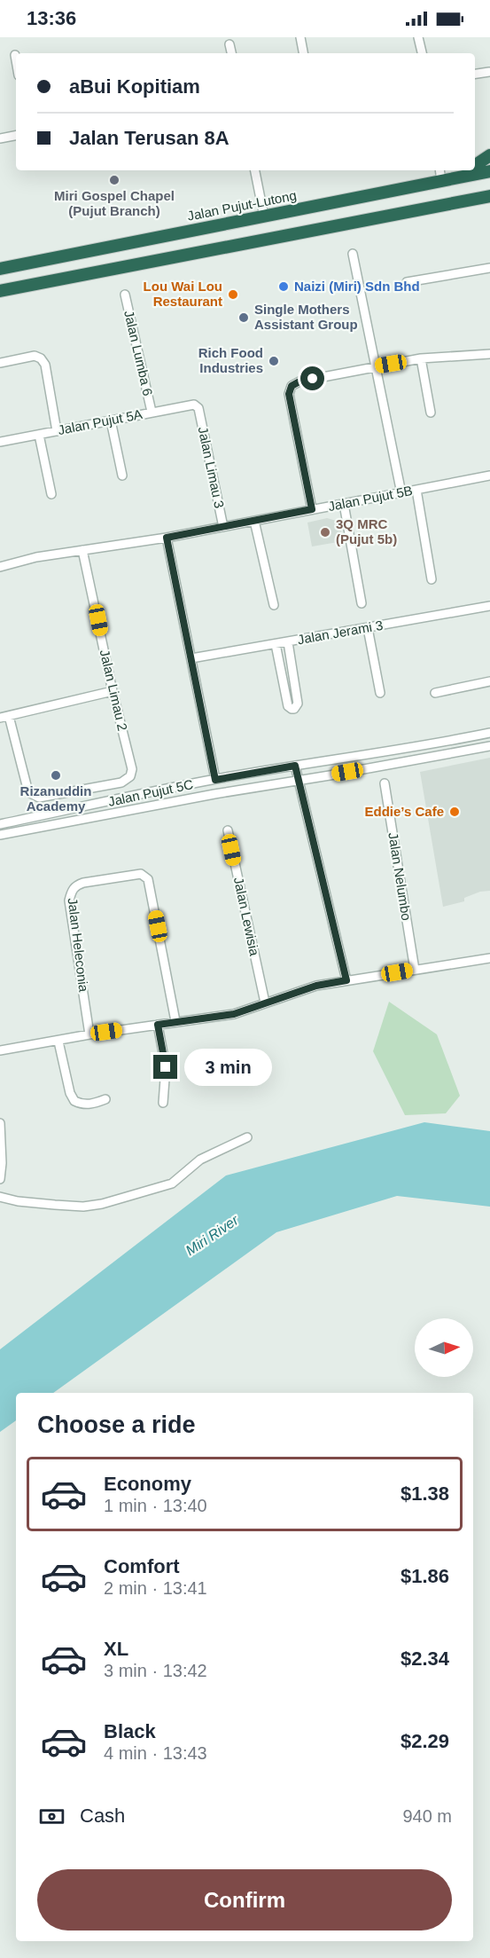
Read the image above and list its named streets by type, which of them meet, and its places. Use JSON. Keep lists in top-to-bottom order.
{
  "streets": {
    "highway": ["Jalan Pujut-Lutong"],
    "street": [
      "Jalan Lumba 6",
      "Jalan Pujut 5A",
      "Jalan Limau 3",
      "Jalan Pujut 5B",
      "Jalan Jerami 3",
      "Jalan Limau 2",
      "Jalan Pujut 5C",
      "Jalan Nelumbo",
      "Jalan Lewisia",
      "Jalan Heleconia"
    ]
  },
  "crossings": [
    ["Jalan Lumba 6", "Jalan Pujut 5A"],
    ["Jalan Pujut 5A", "Jalan Limau 3"],
    ["Jalan Limau 3", "Jalan Pujut 5B"],
    ["Jalan Pujut 5B", "Jalan Limau 2"]
  ],
  "water": ["Miri River"],
  "places": [
    "Miri Gospel Chapel (Pujut Branch)",
    "Naizi (Miri) Sdn Bhd",
    "Lou Wai Lou Restaurant",
    "Single Mothers Assistant Group",
    "Rich Food Industries",
    "3Q MRC (Pujut 5b)",
    "Rizanuddin Academy",
    "Eddie’s Cafe"
  ],
  "north": "right",
  "page": {
    "status": "13:36",
    "banner": ["aBui Kopitiam", "Jalan Terusan 8A"],
    "bubble": "3 min",
    "heading": "Choose a ride",
    "list": [
      {
        "name": "Economy",
        "note": "1 min · 13:40",
        "value": "$1.38"
      },
      {
        "name": "Comfort",
        "note": "2 min · 13:41",
        "value": "$1.86"
      },
      {
        "name": "XL",
        "note": "3 min · 13:42",
        "value": "$2.34"
      },
      {
        "name": "Black",
        "note": "4 min · 13:43",
        "value": "$2.29"
      }
    ],
    "pay": ["Cash", "940 m"],
    "buttons": "Confirm"
  }
}
